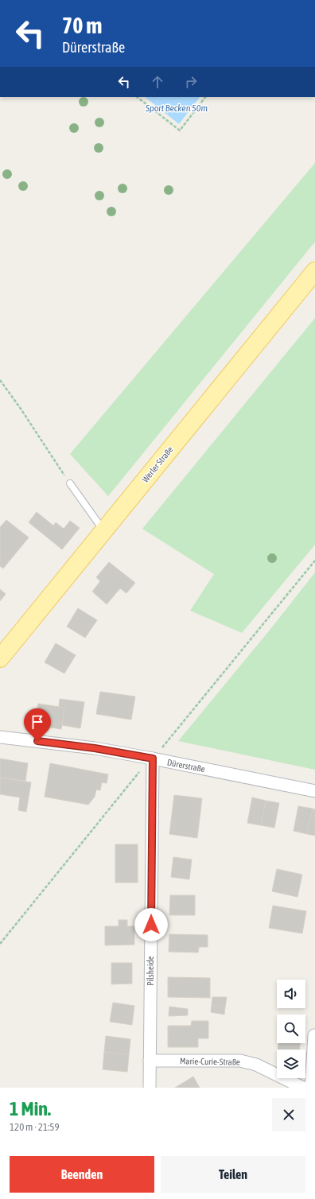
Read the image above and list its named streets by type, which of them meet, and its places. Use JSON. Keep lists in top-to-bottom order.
{
  "streets": {
    "main road": ["Werler Straße"],
    "street": ["Dürerstraße", "Pilsheide", "Marie-Curie-Straße"]
  },
  "crossings": [
    ["Dürerstraße", "Pilsheide"],
    ["Pilsheide", "Marie-Curie-Straße"]
  ],
  "water": ["Sport Becken 50m"],
  "page": {
    "turn": ["70 m", "Dürerstraße"],
    "heading": ["1 Min.", "120 m · 21:59"],
    "buttons": ["Beenden", "Teilen"]
  }
}
